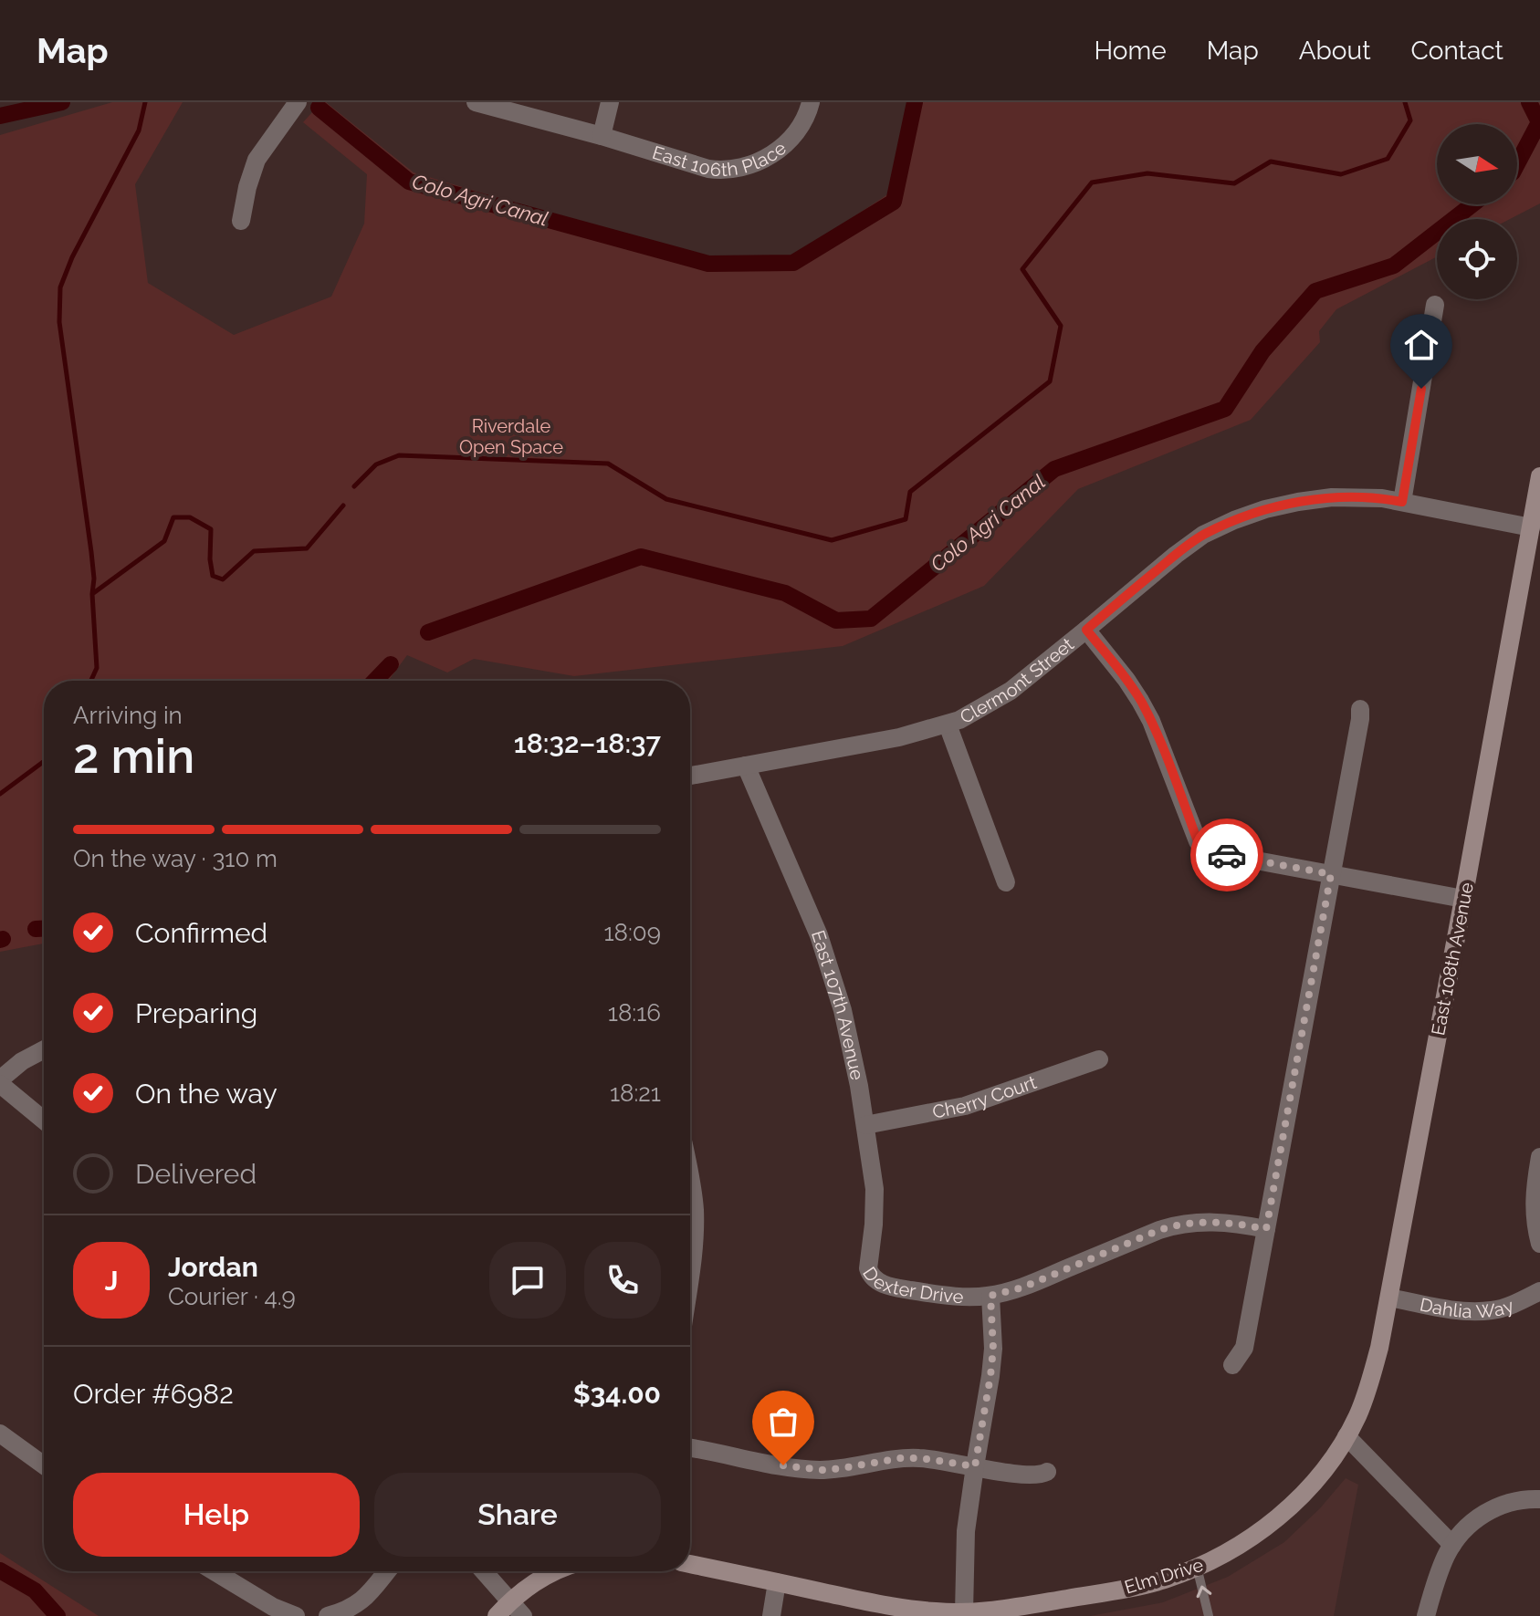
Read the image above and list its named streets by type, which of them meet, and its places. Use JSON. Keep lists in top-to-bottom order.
{
  "streets": {
    "street": [
      "East 106th Place",
      "Clermont Street",
      "East 108th Avenue",
      "East 107th Avenue",
      "Cherry Court",
      "Dexter Drive",
      "Dahlia Way",
      "Elm Drive"
    ]
  },
  "crossings": [
    ["Clermont Street", "East 108th Avenue"],
    ["Clermont Street", "East 107th Avenue"],
    ["East 108th Avenue", "Dahlia Way"],
    ["East 108th Avenue", "Elm Drive"],
    ["East 107th Avenue", "Cherry Court"],
    ["East 107th Avenue", "Dexter Drive"]
  ],
  "water": ["Colo Agri Canal"],
  "parks": ["Riverdale Open Space"],
  "north": "right",
  "page": {
    "header": "Map",
    "nav": [
      "Home",
      "Map",
      "About",
      "Contact"
    ],
    "heading": ["2 min", "Arriving in", "18:32–18:37"],
    "panel": [
      "Jordan",
      "Courier · 4.9",
      "Order #6982",
      "$34.00"
    ],
    "bar": "On the way · 310 m",
    "list": [
      ["Confirmed", "18:09"],
      ["Preparing", "18:16"],
      ["On the way", "18:21"],
      "Delivered"
    ],
    "round": "J",
    "buttons": ["Help", "Share"]
  }
}
